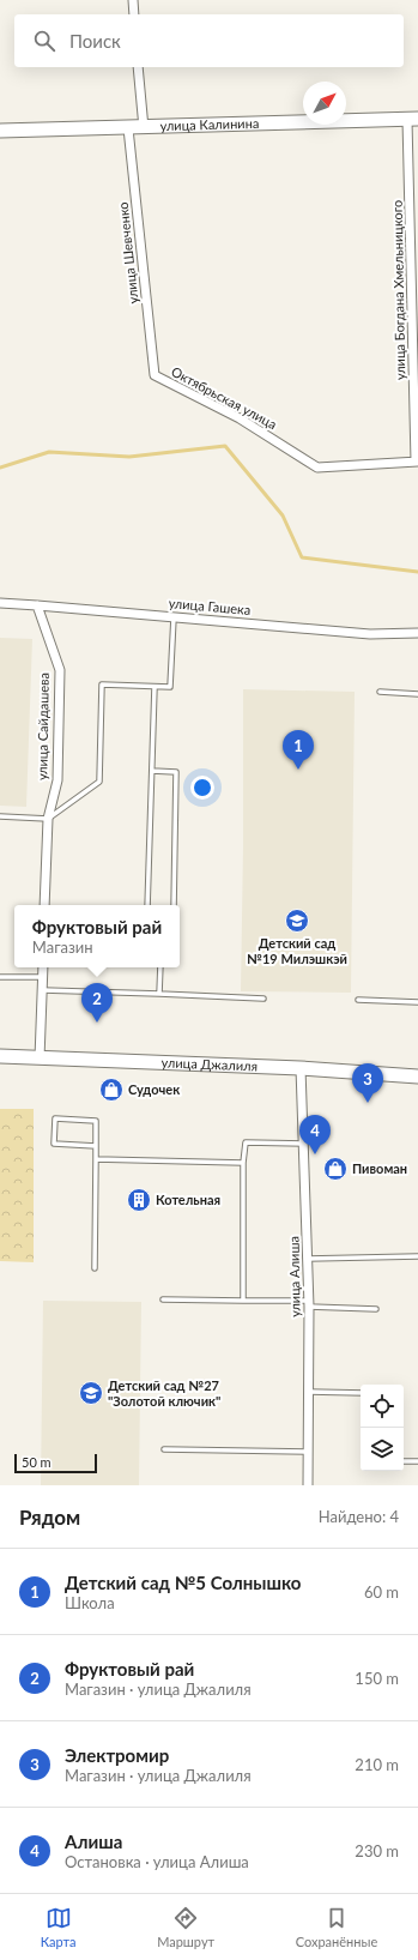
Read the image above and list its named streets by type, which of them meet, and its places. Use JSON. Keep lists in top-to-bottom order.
{
  "streets": {
    "main road": ["улица Калинина", "улица Джалиля"],
    "street": [
      "улица Шевченко",
      "улица Богдана Хмельницкого",
      "Октябрьская улица",
      "улица Гашека",
      "улица Сайдашева",
      "улица Алиша"
    ]
  },
  "crossings": [
    ["улица Калинина", "улица Шевченко"],
    ["улица Калинина", "улица Богдана Хмельницкого"],
    ["улица Шевченко", "Октябрьская улица"],
    ["улица Богдана Хмельницкого", "Октябрьская улица"],
    ["улица Гашека", "улица Сайдашева"],
    ["улица Джалиля", "улица Алиша"]
  ],
  "places": {
    "school or university": ["Детский сад №19 Милэшкэй", "Детский сад №27 \"Золотой ключик\""],
    "shop": ["Судочек", "Пивоман"],
    "building": ["Котельная"]
  },
  "scale_bar": "50 m",
  "north": "top right",
  "page": {
    "search": "Поиск",
    "pins": [
      "1",
      "2",
      "3",
      "4"
    ],
    "popup": ["Фруктовый рай", "Магазин"],
    "scale": "50 m",
    "heading": ["Рядом", "Найдено: 4"],
    "list": [
      {
        "mark": "1",
        "name": "Детский сад №5 Солнышко",
        "note": "Школа",
        "value": "60 m"
      },
      {
        "mark": "2",
        "name": "Фруктовый рай",
        "note": "Магазин · улица Джалиля",
        "value": "150 m"
      },
      {
        "mark": "3",
        "name": "Электромир",
        "note": "Магазин · улица Джалиля",
        "value": "210 m"
      },
      {
        "mark": "4",
        "name": "Алиша",
        "note": "Остановка · улица Алиша",
        "value": "230 m"
      }
    ],
    "nav": ["Карта", "Маршрут", "Сохранённые"]
  }
}
